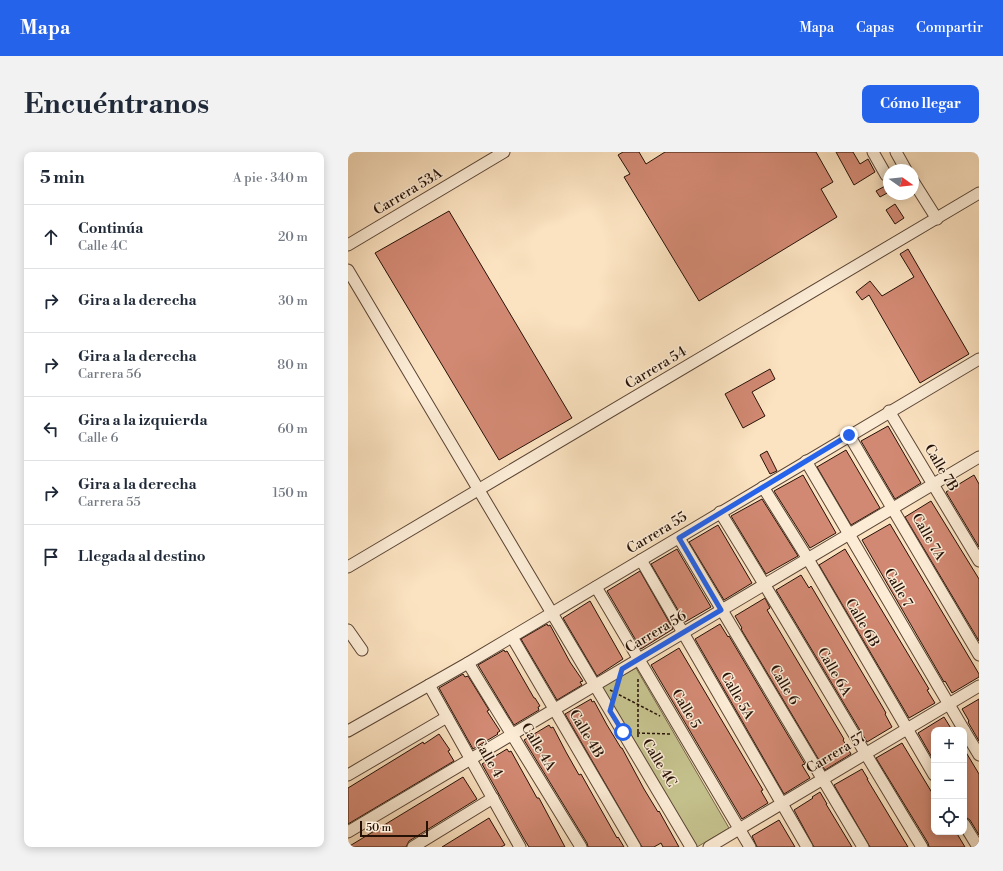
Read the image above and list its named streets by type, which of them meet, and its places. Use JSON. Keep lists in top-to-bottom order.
{
  "streets": {
    "street": [
      "Carrera 53A",
      "Carrera 54",
      "Calle 7B",
      "Carrera 55",
      "Calle 7A",
      "Calle 7",
      "Calle 6B",
      "Carrera 56",
      "Calle 6A",
      "Calle 6",
      "Calle 5A",
      "Calle 5",
      "Calle 4B",
      "Calle 4A",
      "Carrera 57",
      "Calle 4",
      "Calle 4C"
    ]
  },
  "crossings": [
    ["Carrera 54", "Calle 4C"],
    ["Calle 7B", "Carrera 55"],
    ["Calle 7B", "Carrera 56"],
    ["Carrera 55", "Calle 7A"],
    ["Carrera 55", "Calle 7"],
    ["Carrera 55", "Calle 6B"],
    ["Carrera 55", "Calle 6A"],
    ["Carrera 55", "Calle 6"],
    ["Carrera 55", "Calle 5A"],
    ["Carrera 55", "Calle 5"],
    ["Carrera 55", "Calle 4B"],
    ["Carrera 55", "Calle 4A"],
    ["Carrera 55", "Calle 4"],
    ["Carrera 55", "Calle 4C"],
    ["Calle 7A", "Carrera 56"],
    ["Calle 7", "Carrera 56"],
    ["Calle 7", "Carrera 57"],
    ["Calle 6B", "Carrera 56"],
    ["Calle 6B", "Carrera 57"],
    ["Carrera 56", "Calle 6A"],
    ["Carrera 56", "Calle 6"],
    ["Carrera 56", "Calle 5A"],
    ["Carrera 56", "Calle 5"],
    ["Carrera 56", "Calle 4B"],
    ["Carrera 56", "Calle 4A"],
    ["Carrera 56", "Calle 4"],
    ["Carrera 56", "Calle 4C"],
    ["Calle 6A", "Carrera 57"],
    ["Calle 6", "Carrera 57"],
    ["Calle 5A", "Carrera 57"],
    ["Calle 5", "Carrera 57"]
  ],
  "scale_bar": "50 m",
  "north": "right",
  "page": {
    "header": "Mapa",
    "nav": ["Mapa", "Capas", "Compartir"],
    "buttons": "Cómo llegar",
    "title": "Encuéntranos",
    "heading": ["5 min", "A pie · 340 m"],
    "list": [
      ["Continúa", "Calle 4C", "20 m"],
      ["Gira a la derecha", "30 m"],
      ["Gira a la derecha", "Carrera 56", "80 m"],
      ["Gira a la izquierda", "Calle 6", "60 m"],
      ["Gira a la derecha", "Carrera 55", "150 m"],
      "Llegada al destino"
    ],
    "map_buttons": ["+", "−"],
    "scale": "50 m"
  }
}
